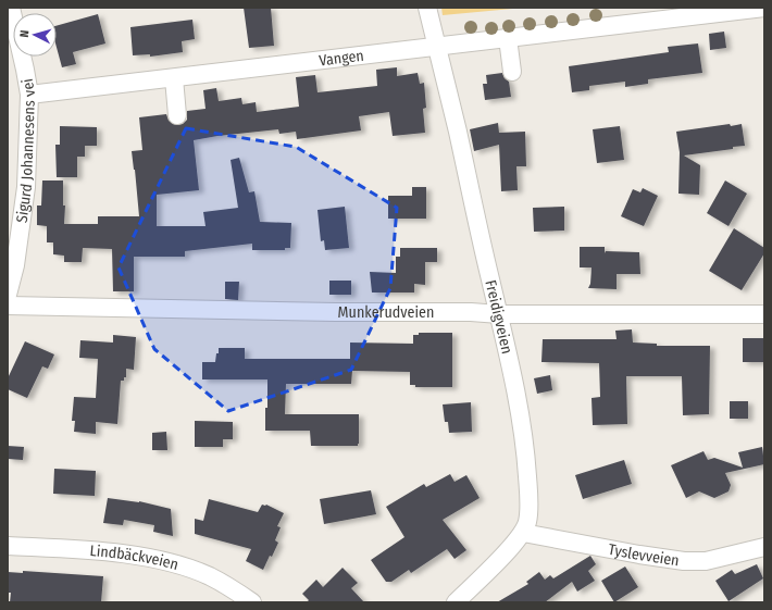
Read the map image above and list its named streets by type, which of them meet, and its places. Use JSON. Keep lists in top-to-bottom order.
{
  "streets": {
    "street": [
      "Vangen",
      "Sigurd Johannesens vei",
      "Munkerudveien",
      "Freidigveien",
      "Tyslevveien",
      "Lindbäckveien"
    ]
  },
  "crossings": [
    ["Vangen", "Sigurd Johannesens vei"],
    ["Vangen", "Freidigveien"],
    ["Munkerudveien", "Freidigveien"],
    ["Freidigveien", "Tyslevveien"]
  ],
  "north": "left"
}
